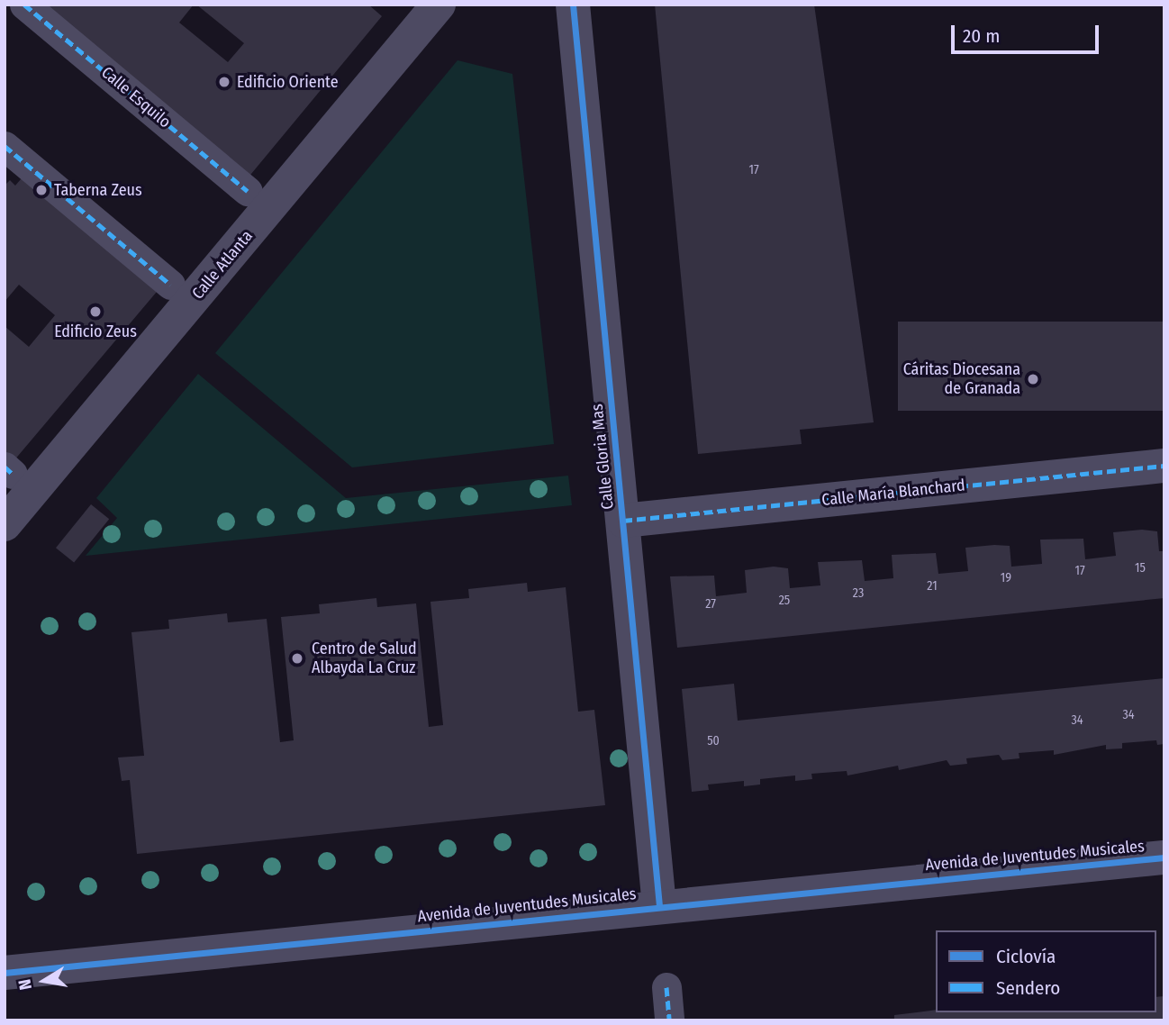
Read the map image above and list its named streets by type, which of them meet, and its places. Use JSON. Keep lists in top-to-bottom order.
{
  "streets": {
    "street": [
      "Calle Esquilo",
      "Calle Atlanta",
      "Calle Gloria Mas",
      "Calle María Blanchard",
      "Avenida de Juventudes Musicales"
    ]
  },
  "crossings": [
    ["Calle Gloria Mas", "Calle María Blanchard"],
    ["Calle Gloria Mas", "Avenida de Juventudes Musicales"]
  ],
  "places": [
    "Edificio Oriente",
    "Taberna Zeus",
    "Edificio Zeus",
    "Cáritas Diocesana de Granada",
    "Centro de Salud Albayda La Cruz"
  ],
  "house_numbers": [
    "17",
    "15",
    "17",
    "19",
    "21",
    "23",
    "25",
    "27",
    "34",
    "34",
    "50"
  ],
  "legend": ["Ciclovía", "Sendero"],
  "scale_bar": "20 m",
  "north": "left"
}
